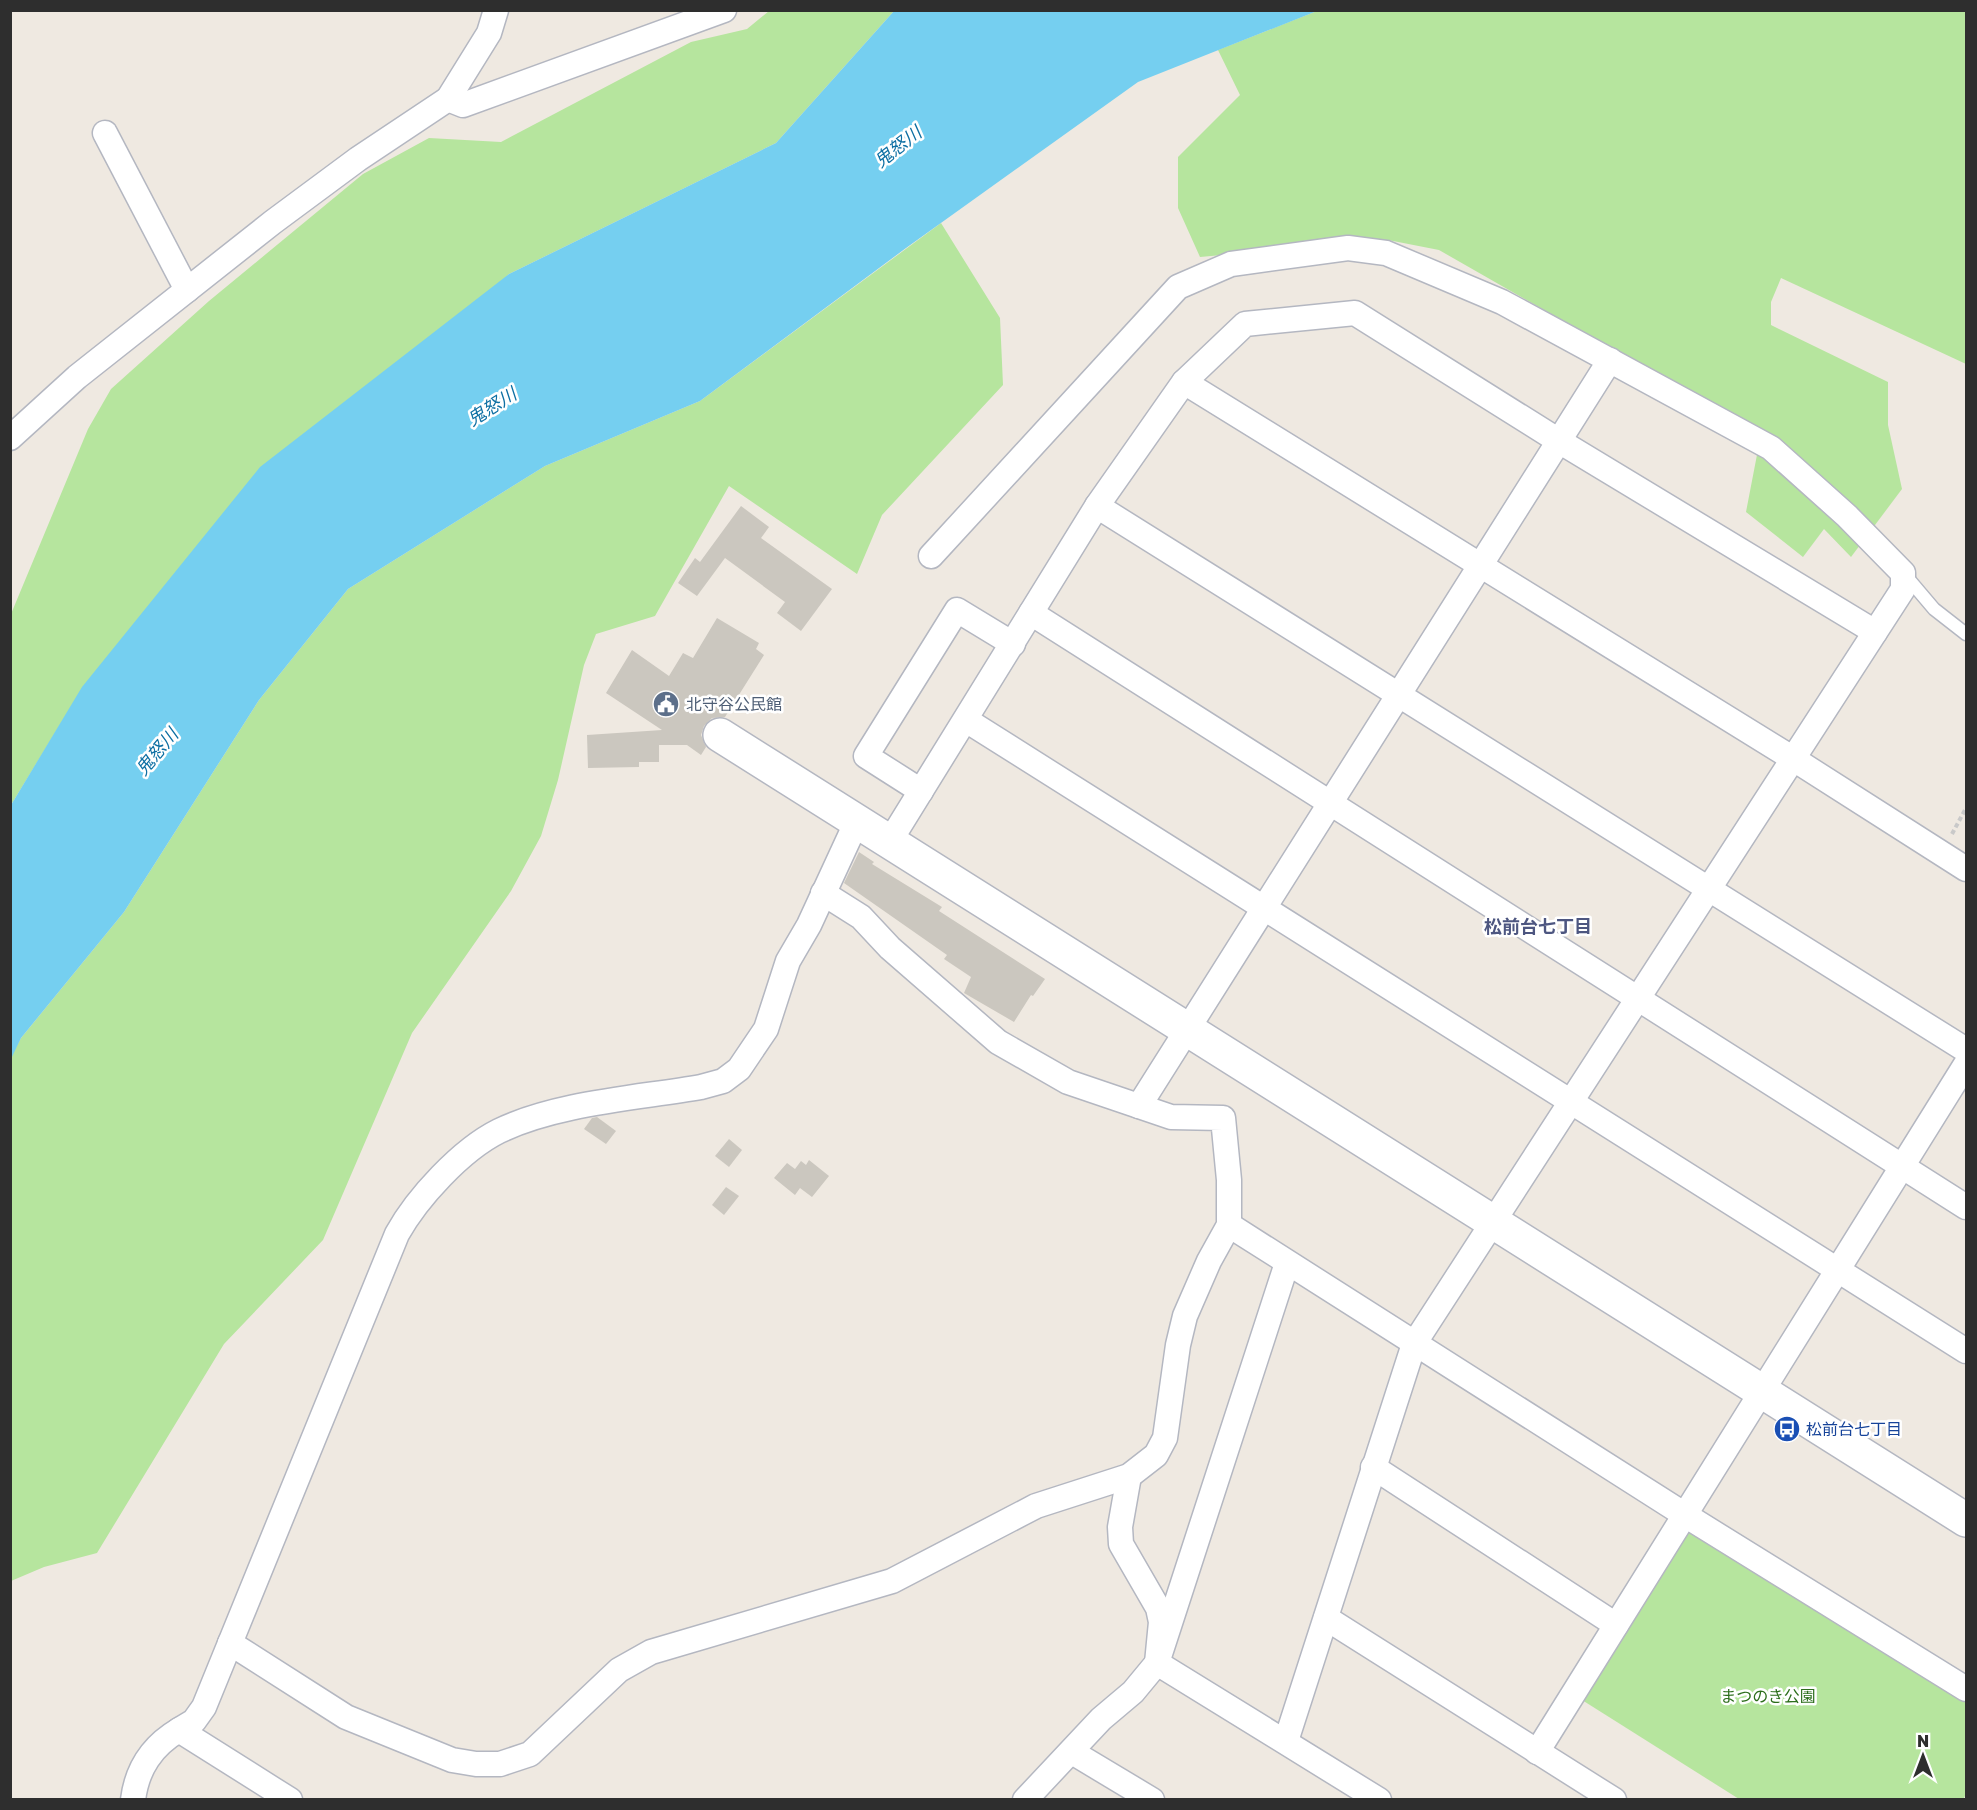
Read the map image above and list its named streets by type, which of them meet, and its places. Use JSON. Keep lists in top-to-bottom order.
{
  "districts": ["松前台七丁目"],
  "water": ["鬼怒川"],
  "parks": ["まつのき公園"],
  "places": {
    "public building": ["北守谷公民館"],
    "bus stop": ["松前台七丁目"]
  },
  "north": "top"
}
